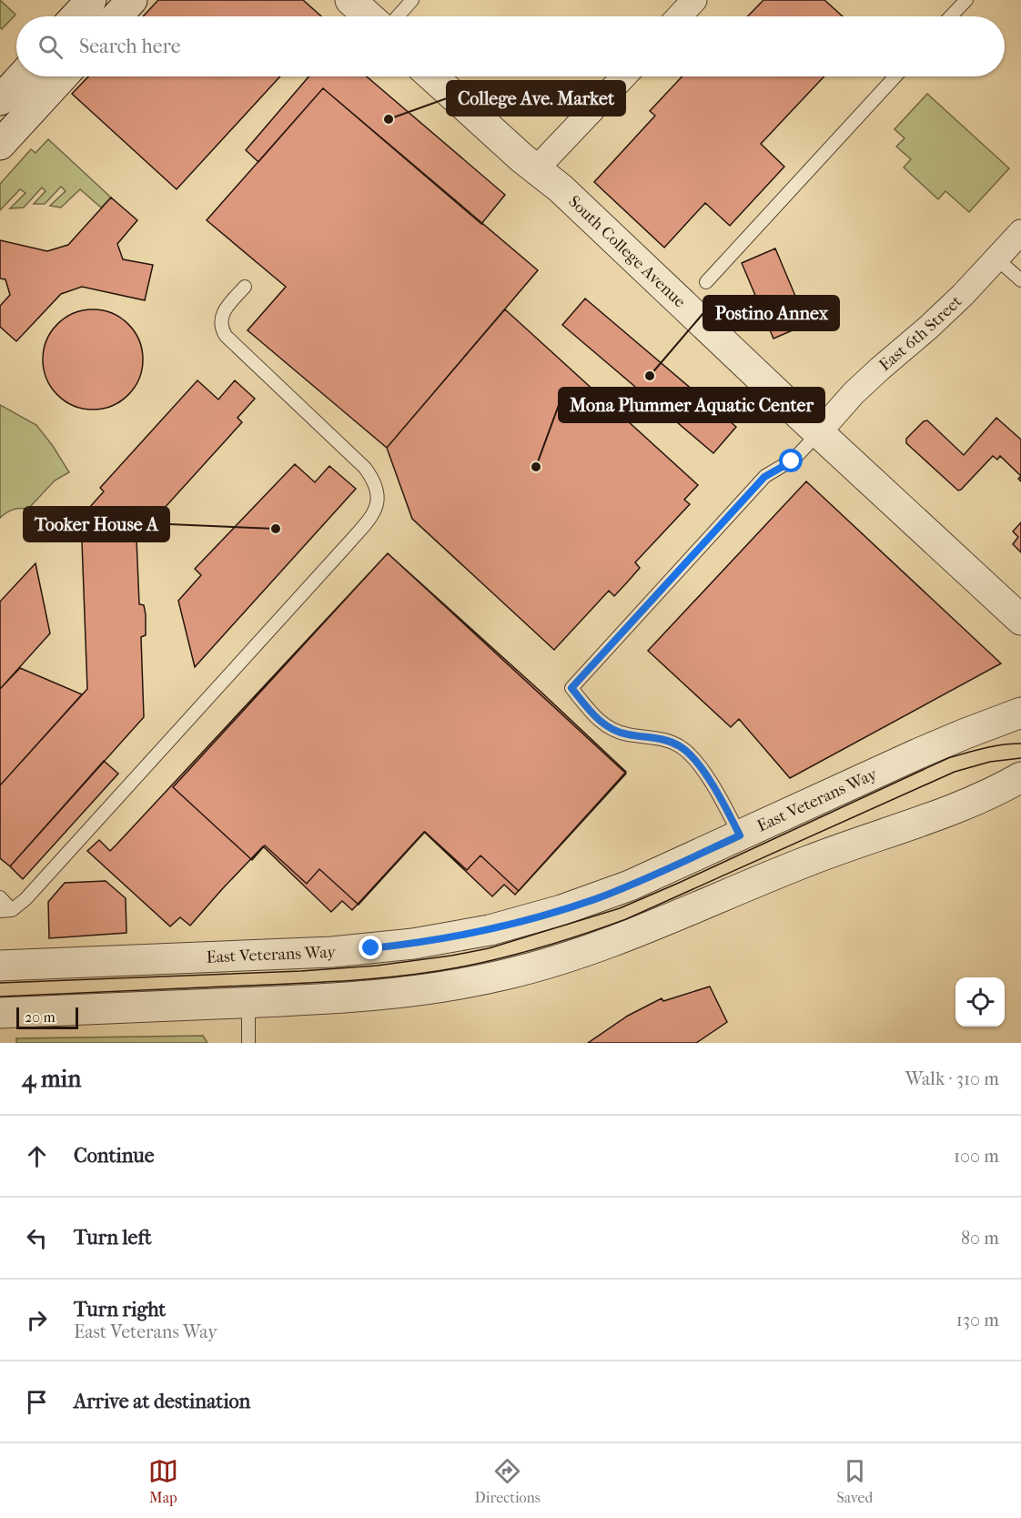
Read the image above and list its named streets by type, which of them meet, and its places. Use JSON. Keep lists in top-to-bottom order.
{
  "streets": {
    "street": ["South College Avenue", "East 6th Street", "East Veterans Way"]
  },
  "crossings": [
    ["South College Avenue", "East 6th Street"]
  ],
  "places": [
    "College Ave. Market",
    "Postino Annex",
    "Mona Plummer Aquatic Center",
    "Tooker House A"
  ],
  "scale_bar": "20 m",
  "page": {
    "search": "Search here",
    "scale": "20 m",
    "heading": ["4 min", "Walk · 310 m"],
    "list": [
      ["Continue", "100 m"],
      ["Turn left", "80 m"],
      ["Turn right", "East Veterans Way", "130 m"],
      "Arrive at destination"
    ],
    "nav": ["Map", "Directions", "Saved"]
  }
}
